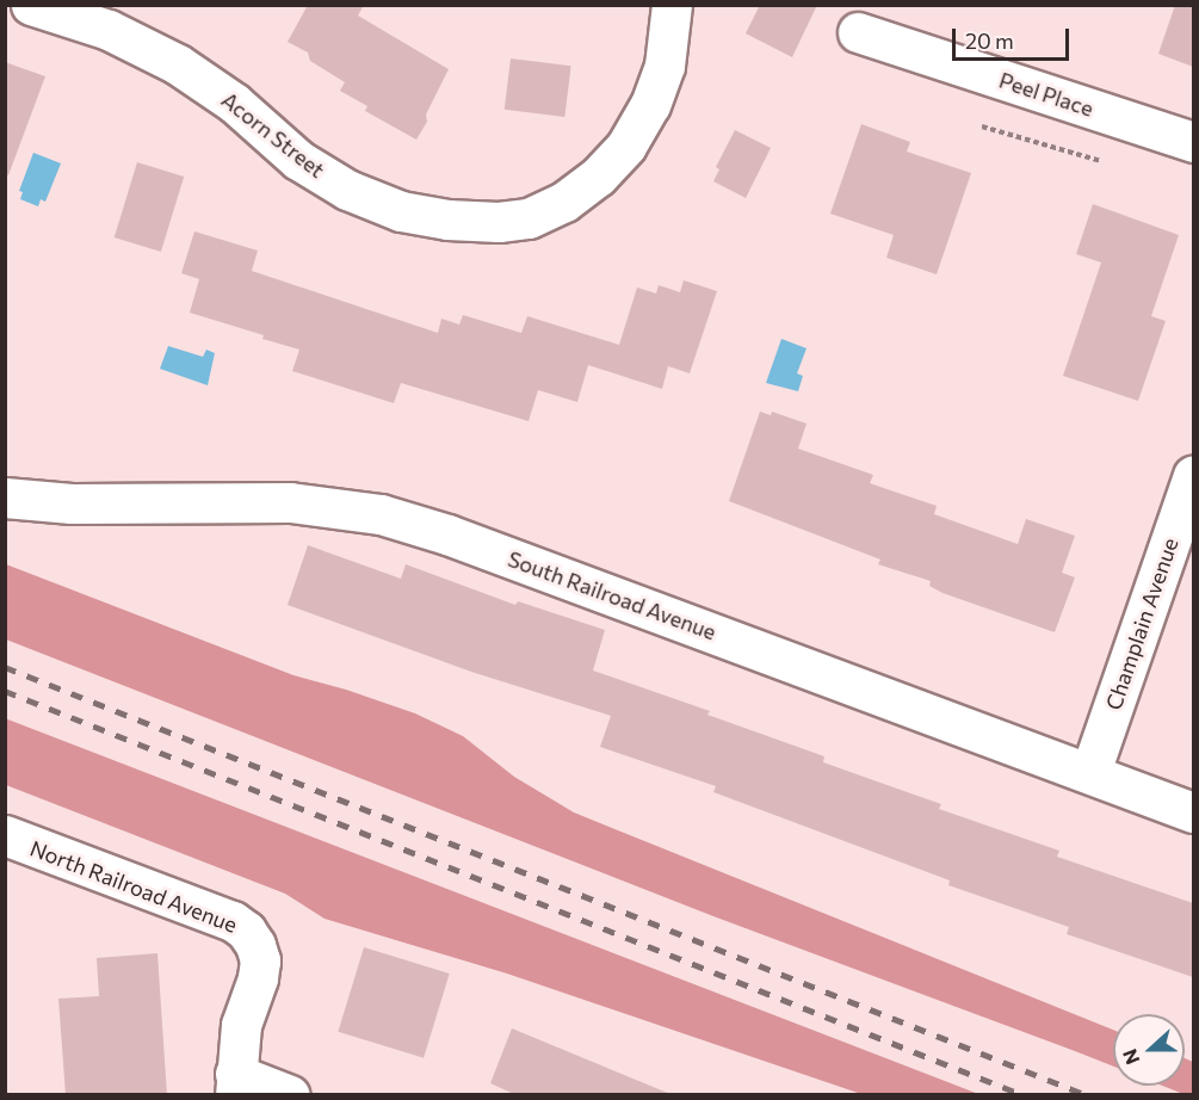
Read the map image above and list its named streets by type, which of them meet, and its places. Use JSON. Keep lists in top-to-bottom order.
{
  "streets": {
    "street": [
      "Peel Place",
      "Acorn Street",
      "South Railroad Avenue",
      "Champlain Avenue",
      "North Railroad Avenue"
    ]
  },
  "crossings": [
    ["South Railroad Avenue", "Champlain Avenue"]
  ],
  "scale_bar": "20 m",
  "north": "left"
}
